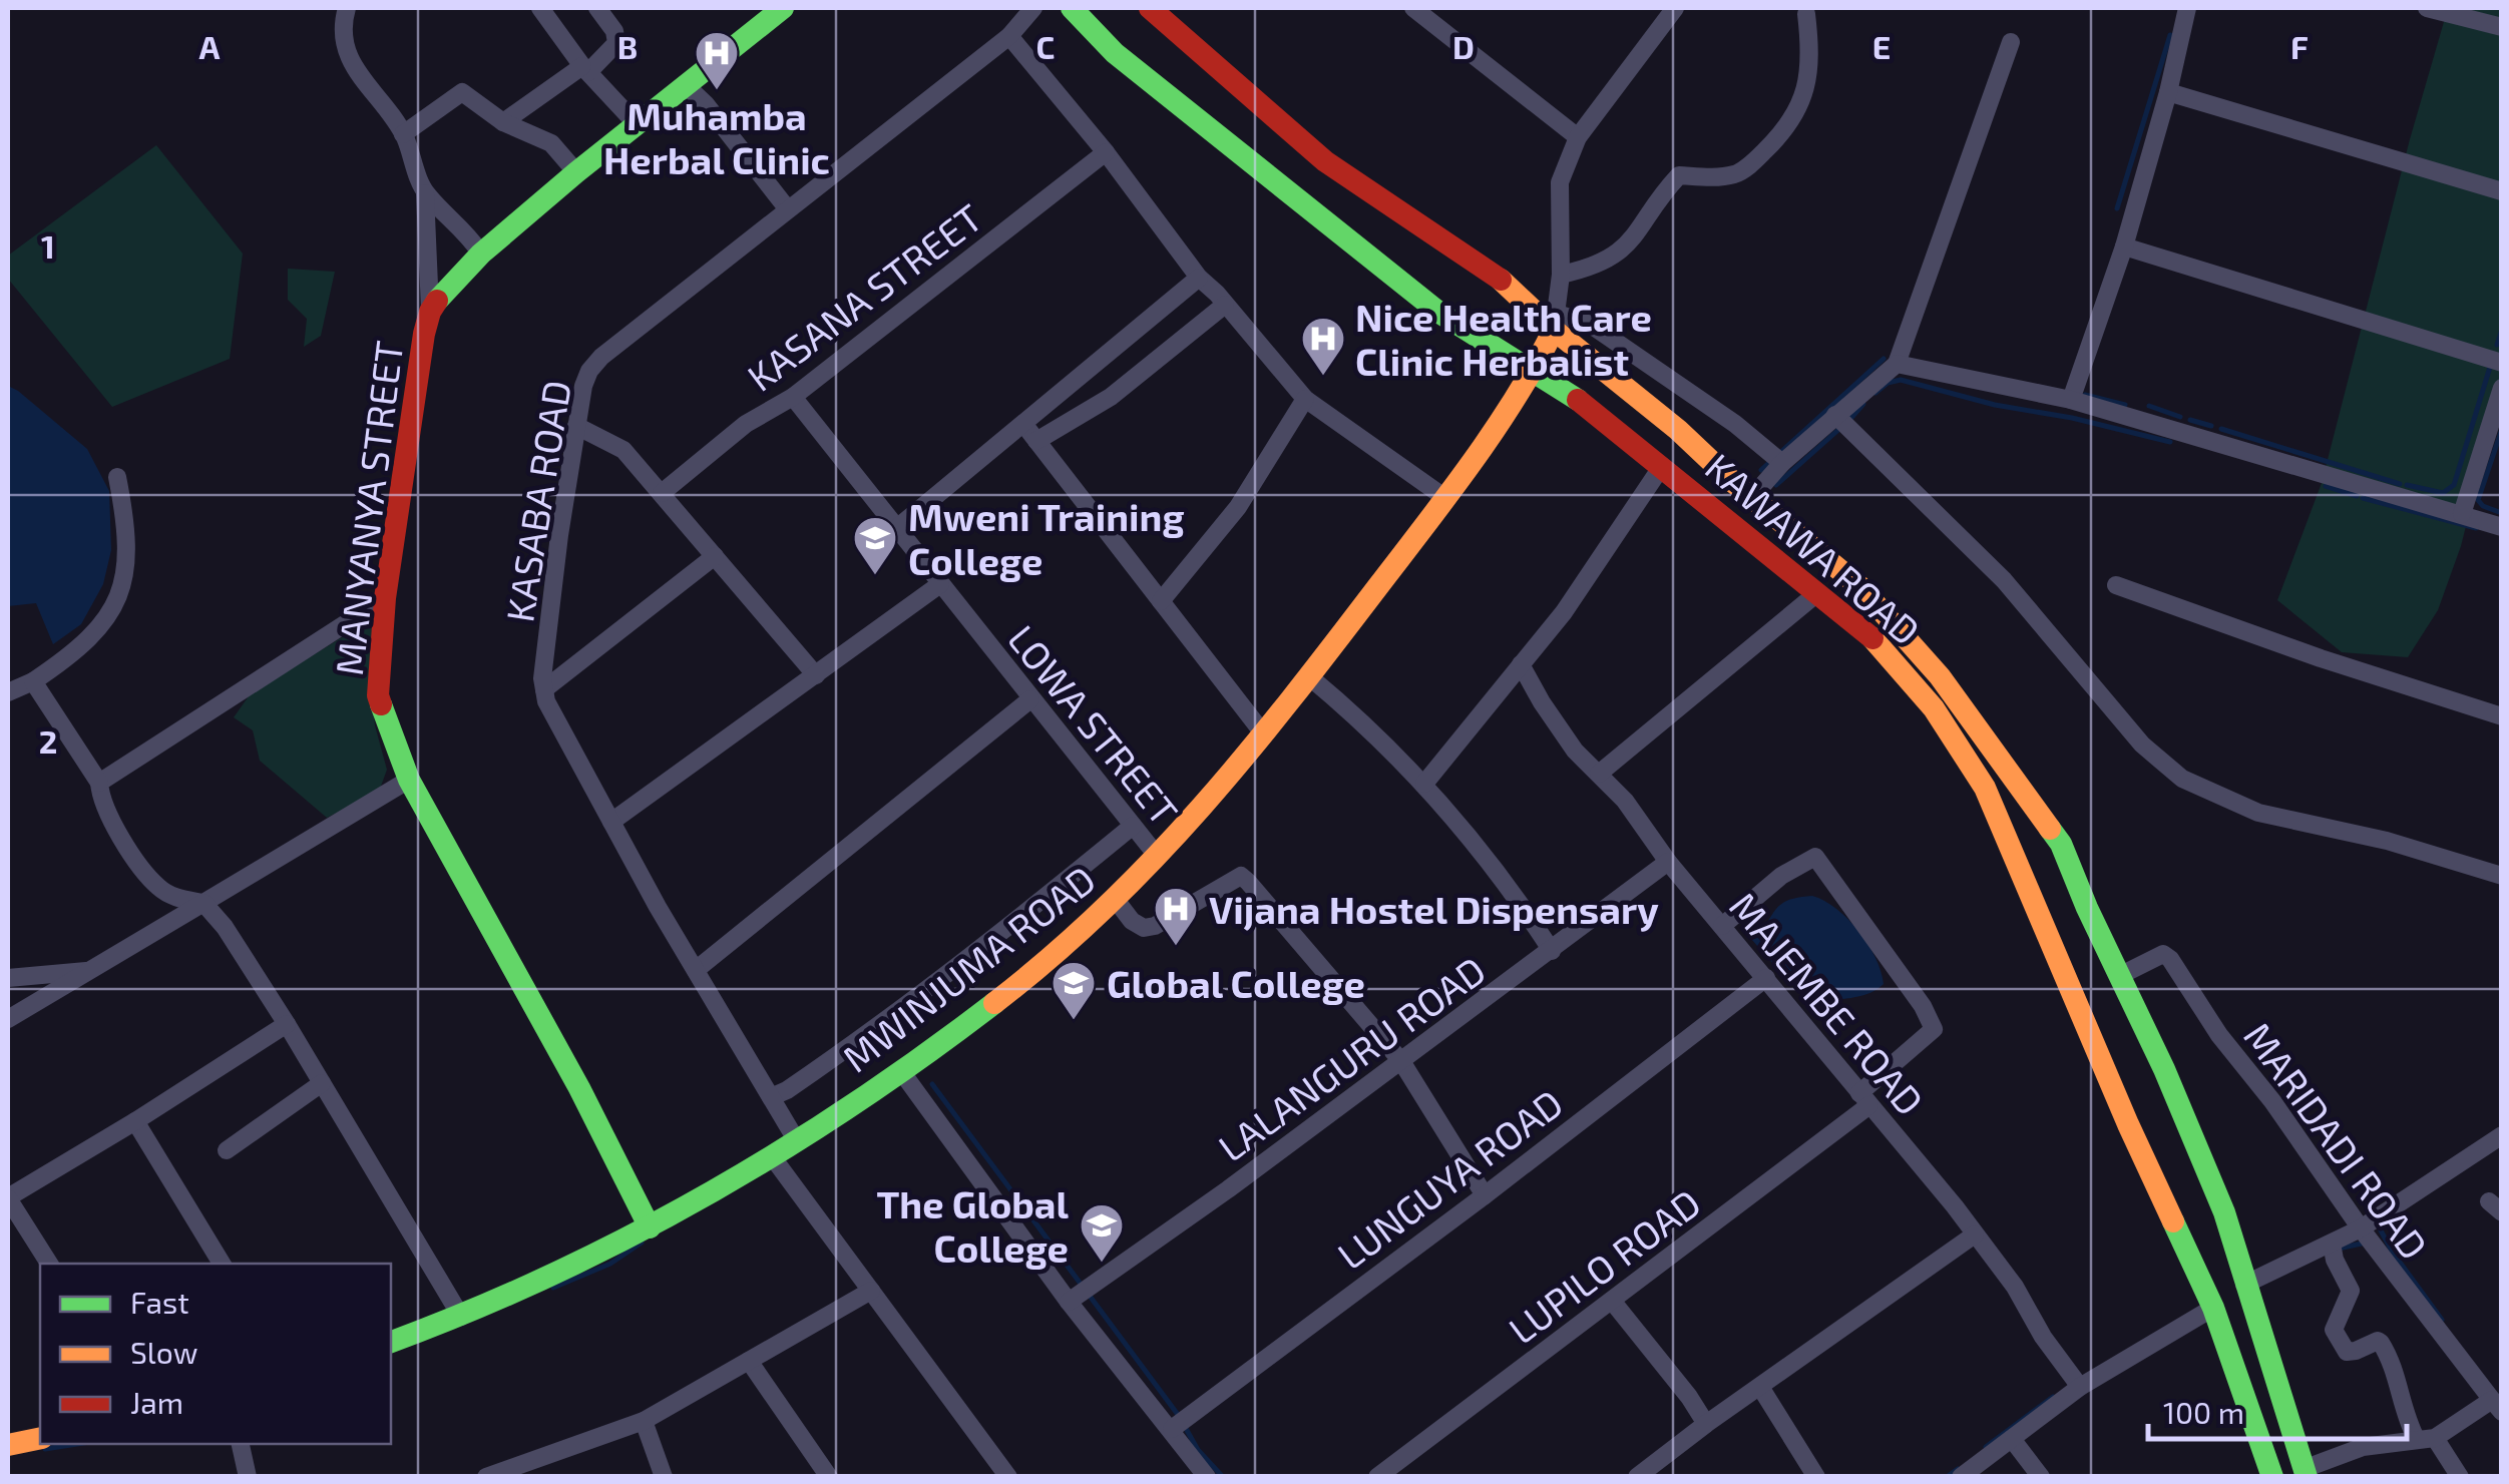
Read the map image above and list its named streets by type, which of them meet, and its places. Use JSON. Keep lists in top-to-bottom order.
{
  "streets": {
    "main road": ["MANYANYA STREET", "KAWAWA ROAD", "MWINJUMA ROAD"],
    "street": [
      "KASANA STREET",
      "KASABA ROAD",
      "LOWA STREET",
      "MAJEMBE ROAD",
      "LALANGURU ROAD",
      "MARIDADI ROAD",
      "LUNGUYA ROAD",
      "LUPILO ROAD"
    ]
  },
  "crossings": [
    ["KASANA STREET", "LOWA STREET"],
    ["KASABA ROAD", "MWINJUMA ROAD"],
    ["MANYANYA STREET", "MWINJUMA ROAD"],
    ["KAWAWA ROAD", "MWINJUMA ROAD"],
    ["KAWAWA ROAD", "MARIDADI ROAD"],
    ["LOWA STREET", "MWINJUMA ROAD"],
    ["MAJEMBE ROAD", "LALANGURU ROAD"],
    ["MAJEMBE ROAD", "LUNGUYA ROAD"],
    ["MAJEMBE ROAD", "LUPILO ROAD"]
  ],
  "places": {
    "hospital": ["Muhamba Herbal Clinic", "Nice Health Care Clinic Herbalist", "Vijana Hostel Dispensary"],
    "school or university": ["Mweni Training College", "Global College", "The Global College"]
  },
  "legend": ["Fast", "Slow", "Jam"],
  "scale_bar": "100 m",
  "grid": {
    "columns": [
      "A",
      "B",
      "C",
      "D",
      "E",
      "F"
    ],
    "rows": ["1", "2"]
  }
}
